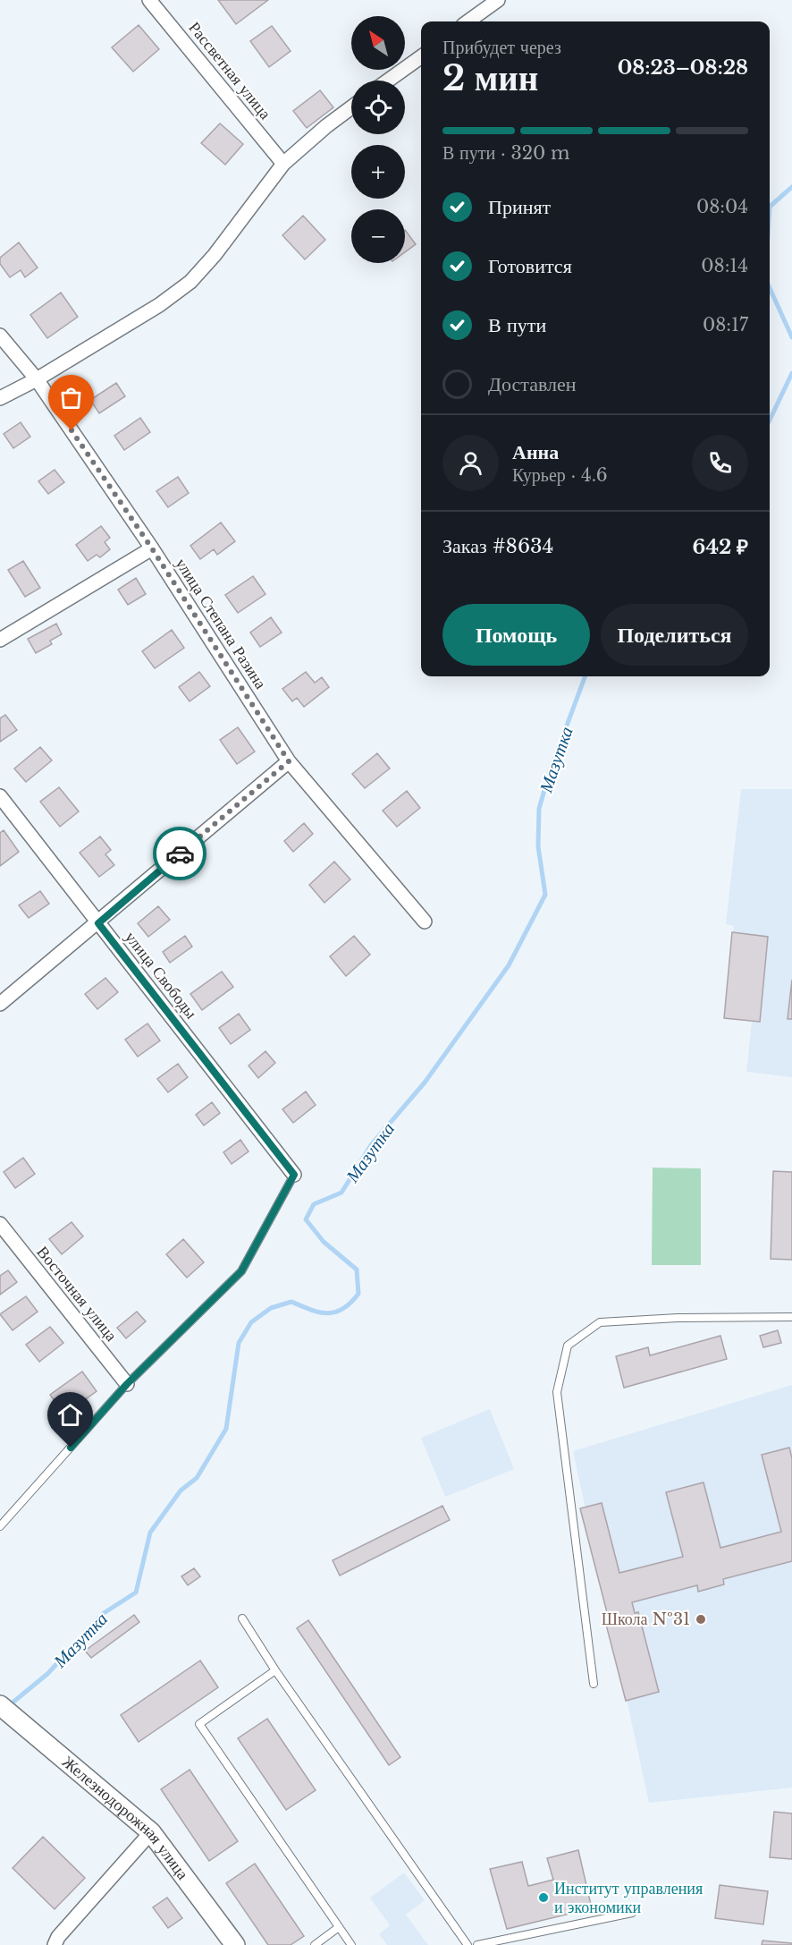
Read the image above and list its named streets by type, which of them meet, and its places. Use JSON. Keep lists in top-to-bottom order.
{
  "streets": {
    "street": [
      "Рассветная улица",
      "улица Степана Разина",
      "улица Свободы",
      "Восточная улица",
      "Железнодорожная улица"
    ]
  },
  "water": ["Мазутка"],
  "places": ["Школа №31", "Институт управления и экономики"],
  "north": "top left",
  "page": {
    "map_buttons": ["+", "−"],
    "heading": ["2 мин", "Прибудет через", "08:23–08:28"],
    "panel": [
      "Анна",
      "Курьер · 4.6",
      "Заказ #8634",
      "642 ₽"
    ],
    "bar": "В пути · 320 m",
    "list": [
      ["Принят", "08:04"],
      ["Готовится", "08:14"],
      ["В пути", "08:17"],
      "Доставлен"
    ],
    "buttons": ["Помощь", "Поделиться"]
  }
}
